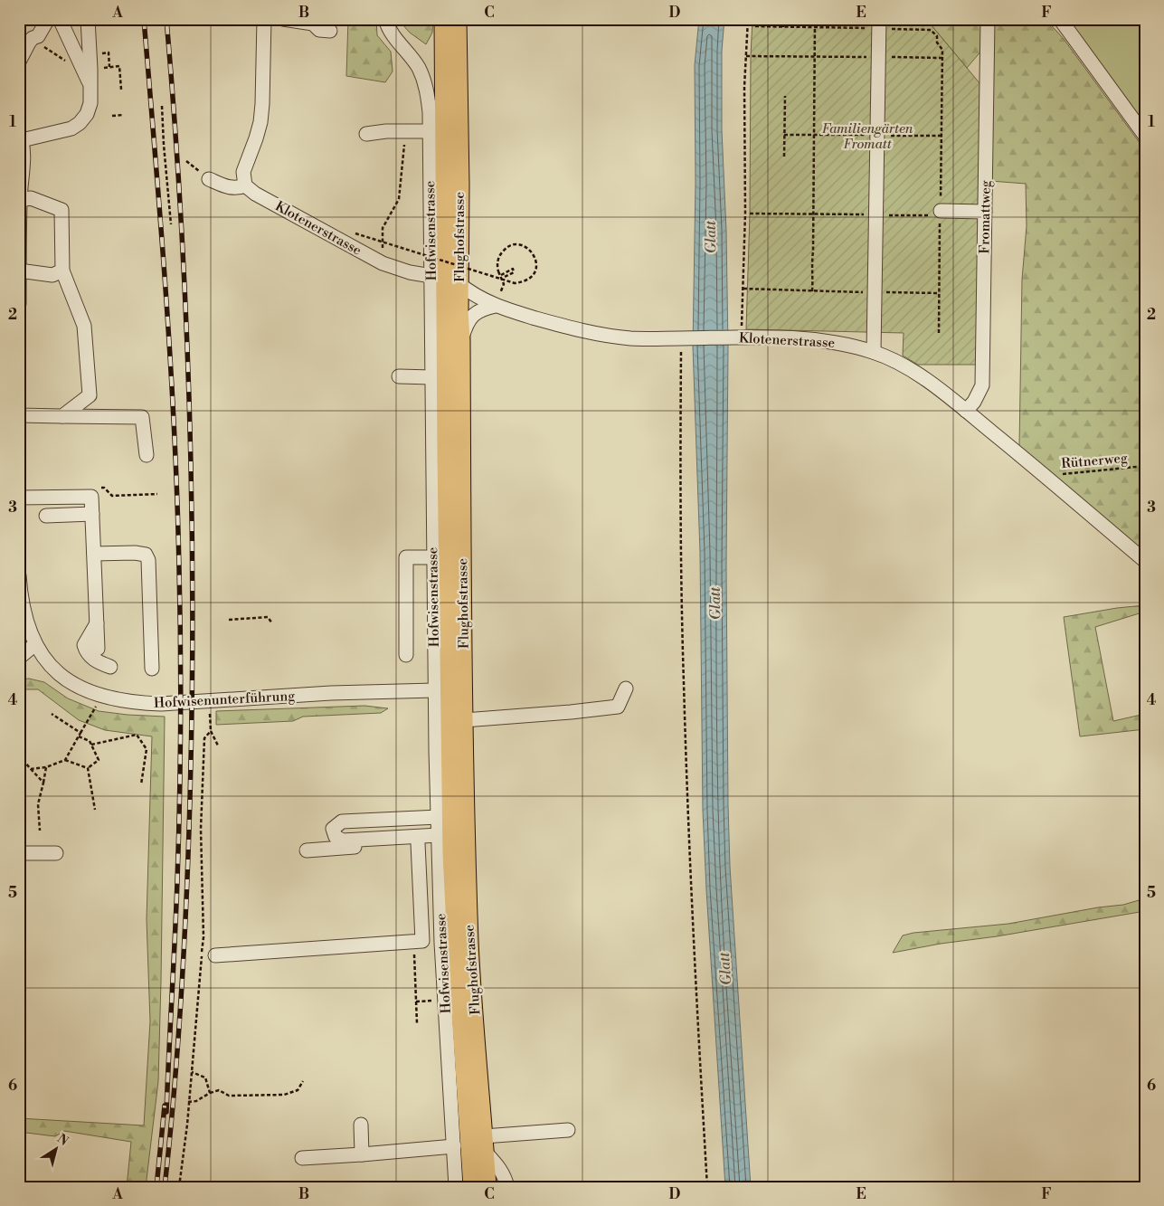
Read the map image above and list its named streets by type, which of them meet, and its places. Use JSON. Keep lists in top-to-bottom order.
{
  "streets": {
    "main road": ["Flughofstrasse"],
    "street": [
      "Fromattweg",
      "Klotenerstrasse",
      "Hofwisenstrasse",
      "Hofwisenunterführung"
    ],
    "path": ["Rütnerweg"]
  },
  "crossings": [
    ["Fromattweg", "Klotenerstrasse"],
    ["Klotenerstrasse", "Hofwisenstrasse"],
    ["Klotenerstrasse", "Flughofstrasse"],
    ["Klotenerstrasse", "Rütnerweg"],
    ["Hofwisenstrasse", "Hofwisenunterführung"]
  ],
  "water": ["Glatt"],
  "parks": ["Familiengärten Fromatt"],
  "north": "top right",
  "grid": {
    "columns": [
      "A",
      "B",
      "C",
      "D",
      "E",
      "F"
    ],
    "rows": [
      "1",
      "2",
      "3",
      "4",
      "5",
      "6"
    ]
  }
}
